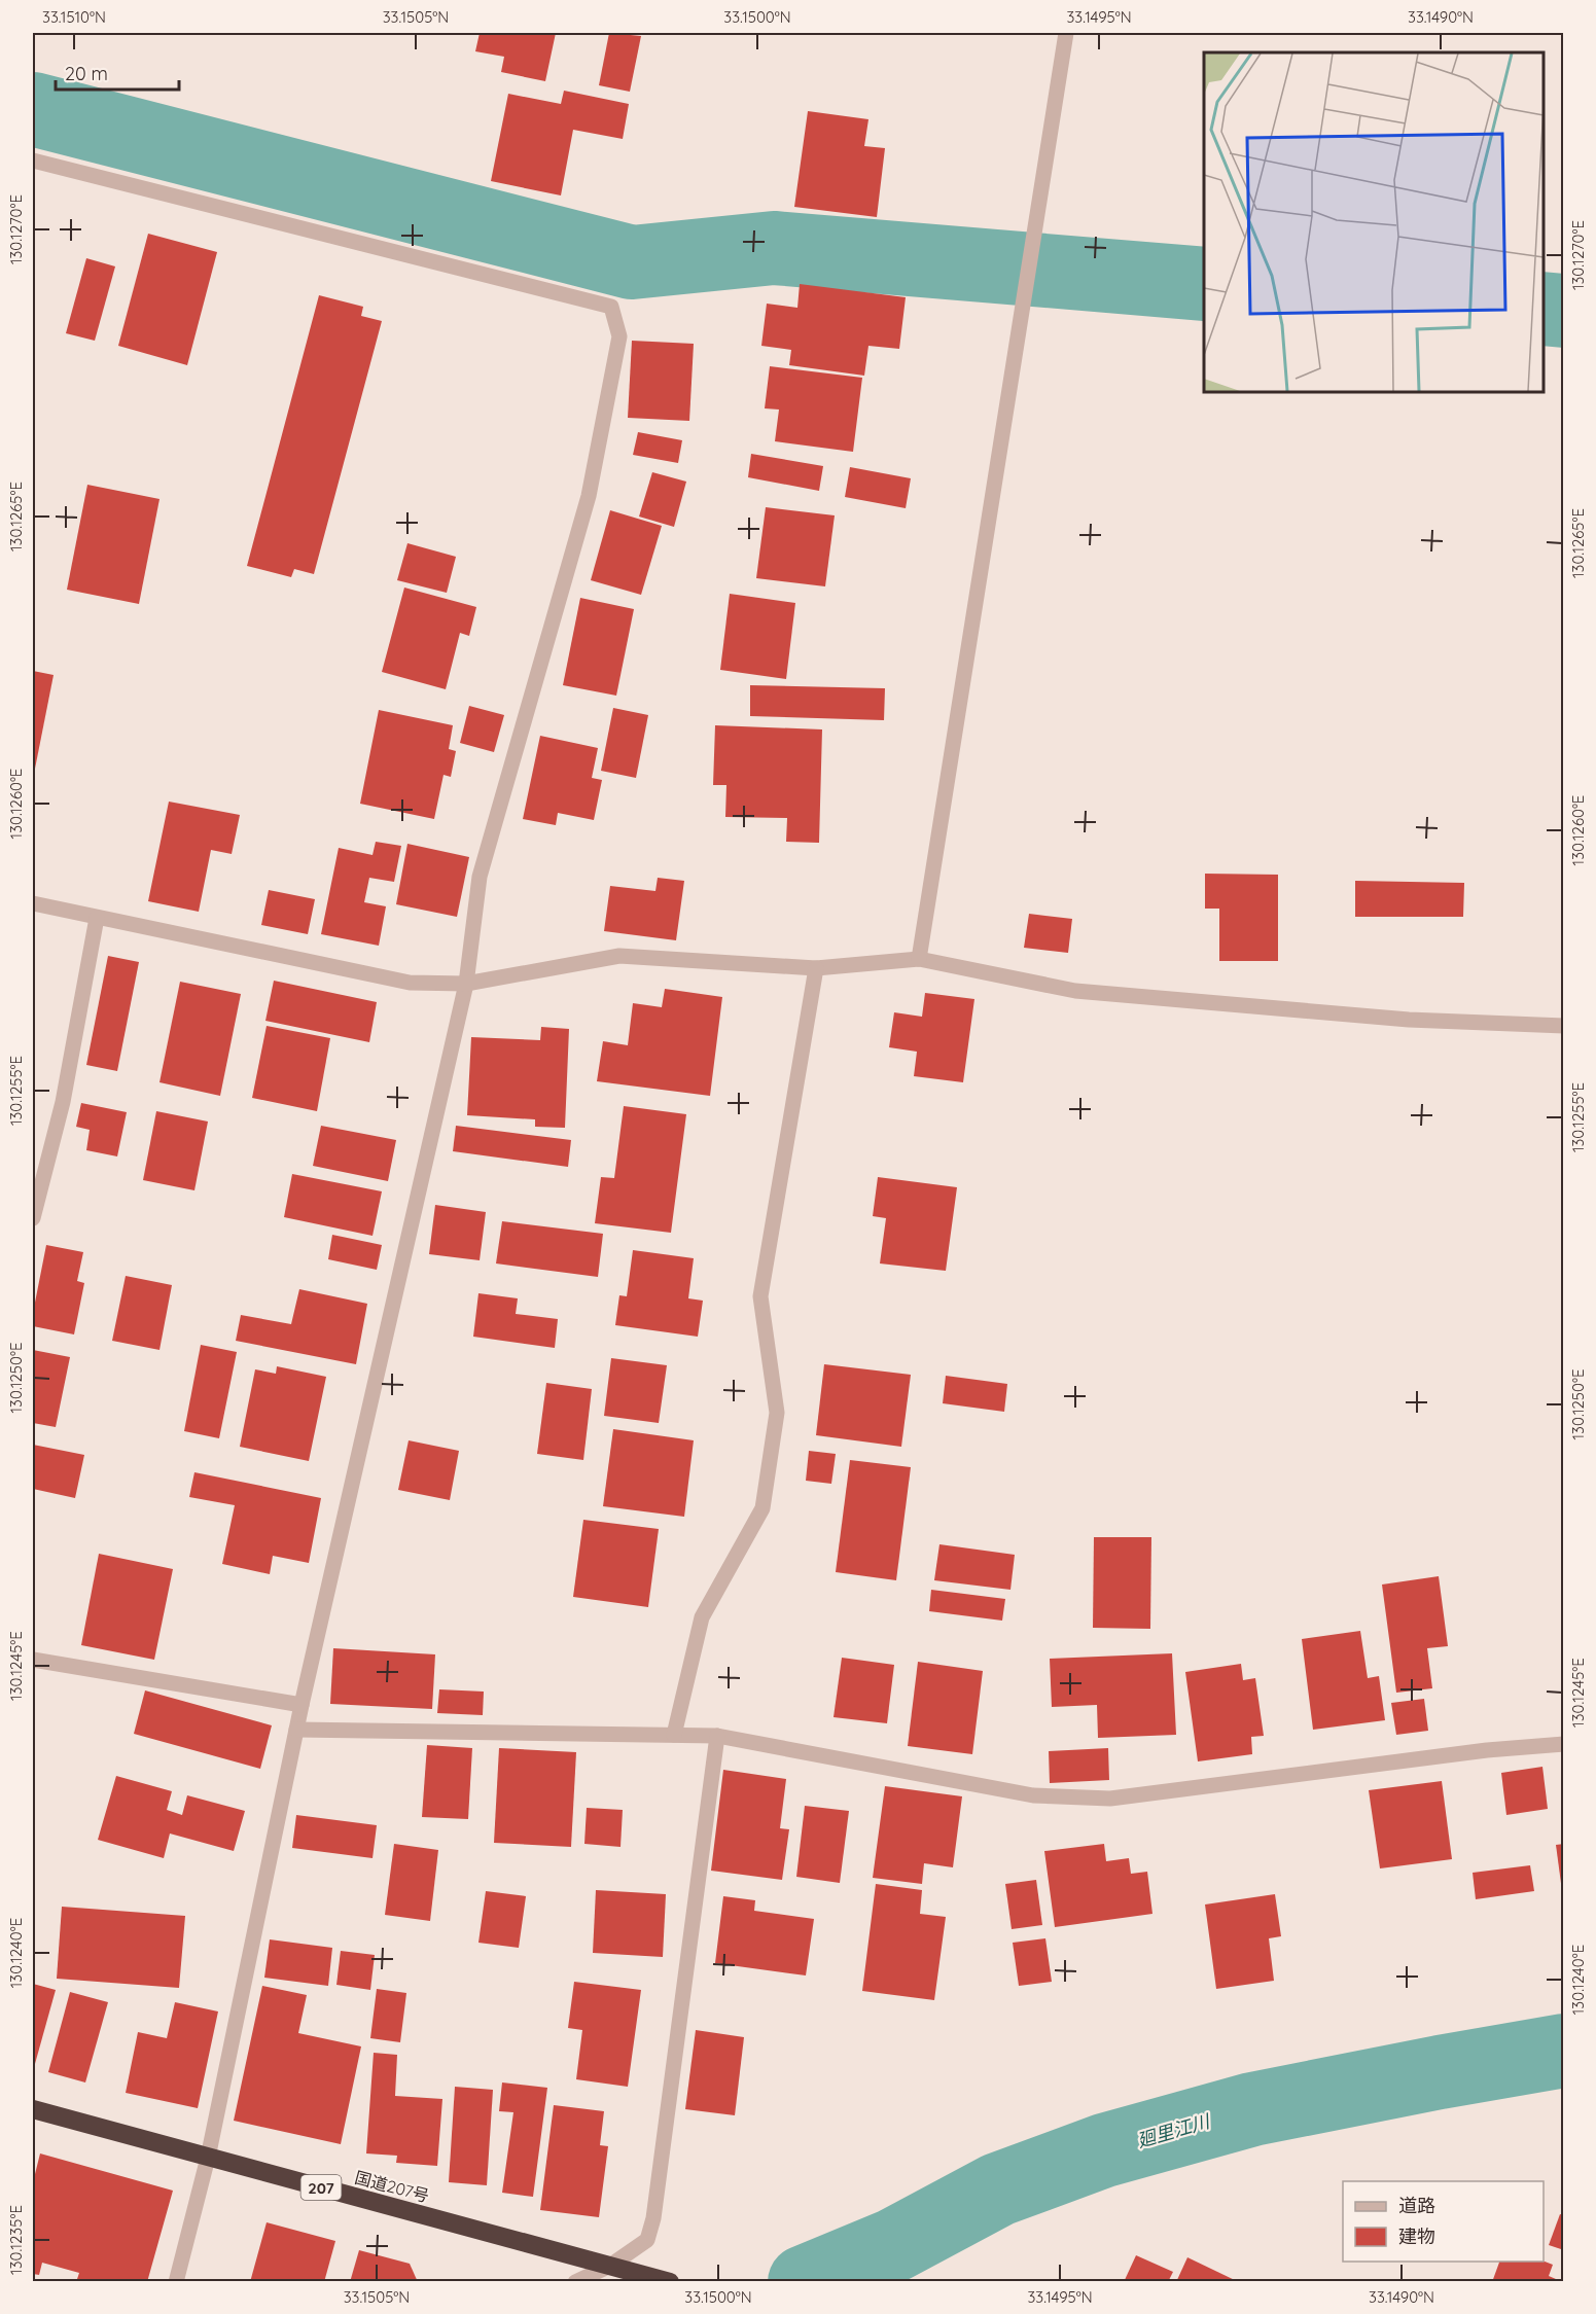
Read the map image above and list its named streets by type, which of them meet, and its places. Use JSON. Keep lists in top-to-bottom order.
{
  "streets": {
    "highway": ["国道207号", "207"]
  },
  "water": ["廻里江川"],
  "legend": ["道路", "建物"],
  "scale_bar": "20 m",
  "coordinates": [
    "33.1510°N",
    "33.1505°N",
    "33.1500°N",
    "33.1495°N",
    "33.1490°N",
    "130.1270°E",
    "130.1265°E",
    "130.1260°E",
    "130.1255°E",
    "130.1250°E",
    "130.1245°E",
    "130.1240°E",
    "130.1235°E"
  ]
}
